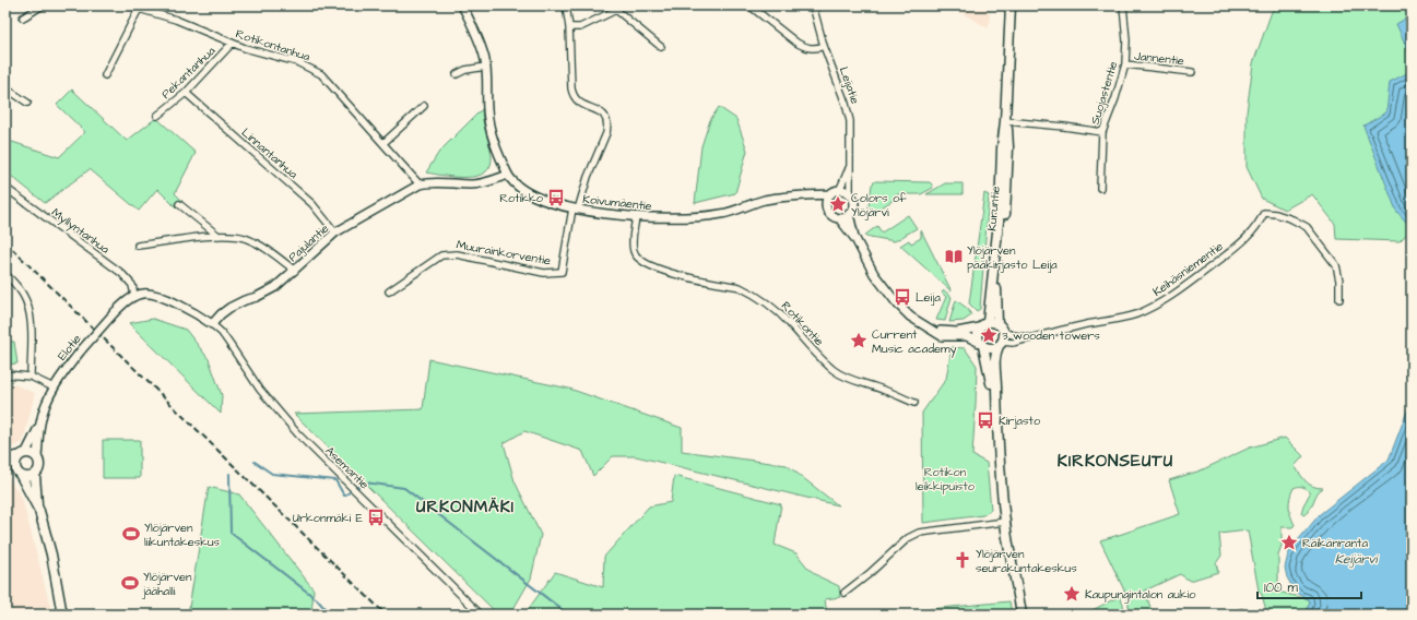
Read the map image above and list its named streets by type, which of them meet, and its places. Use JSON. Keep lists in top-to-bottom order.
{
  "streets": {
    "main road": ["Kuruntie"],
    "street": [
      "Rotikontanhua",
      "Jannentie",
      "Pekantanhua",
      "Leijatie",
      "Suojastentie",
      "Linnantanhua",
      "Koivumäentie",
      "Myllyntanhua",
      "Pajulantie",
      "Muurainkorventie",
      "Keihäsniementie",
      "Rotikontie",
      "Elotie",
      "Asemantie"
    ]
  },
  "crossings": [
    ["Rotikontanhua", "Pekantanhua"],
    ["Rotikontanhua", "Pajulantie"],
    ["Jannentie", "Suojastentie"],
    ["Pekantanhua", "Linnantanhua"],
    ["Leijatie", "Koivumäentie"],
    ["Linnantanhua", "Pajulantie"],
    ["Koivumäentie", "Pajulantie"],
    ["Koivumäentie", "Muurainkorventie"],
    ["Koivumäentie", "Rotikontie"],
    ["Kuruntie", "Keihäsniementie"],
    ["Myllyntanhua", "Elotie"],
    ["Pajulantie", "Asemantie"]
  ],
  "districts": ["KIRKONSEUTU", "URKONMÄKI"],
  "water": ["Keijärvi"],
  "parks": ["Rotikon leikkipuisto"],
  "places": {
    "bus stop": [
      "Rotikko",
      "Leija",
      "Kirjasto",
      "Urkonmäki E"
    ],
    "place": [
      "Colors of Ylöjärvi",
      "3 wooden towers",
      "Current Music academy",
      "Räikänranta",
      "Kaupungintalon aukio"
    ],
    "library": ["Ylöjärven pääkirjasto Leija"],
    "sports": ["Ylöjärven liikuntakeskus", "Ylöjärven jäähalli"],
    "church": ["Ylöjärven seurakuntakeskus"]
  },
  "scale_bar": "100 m"
}
